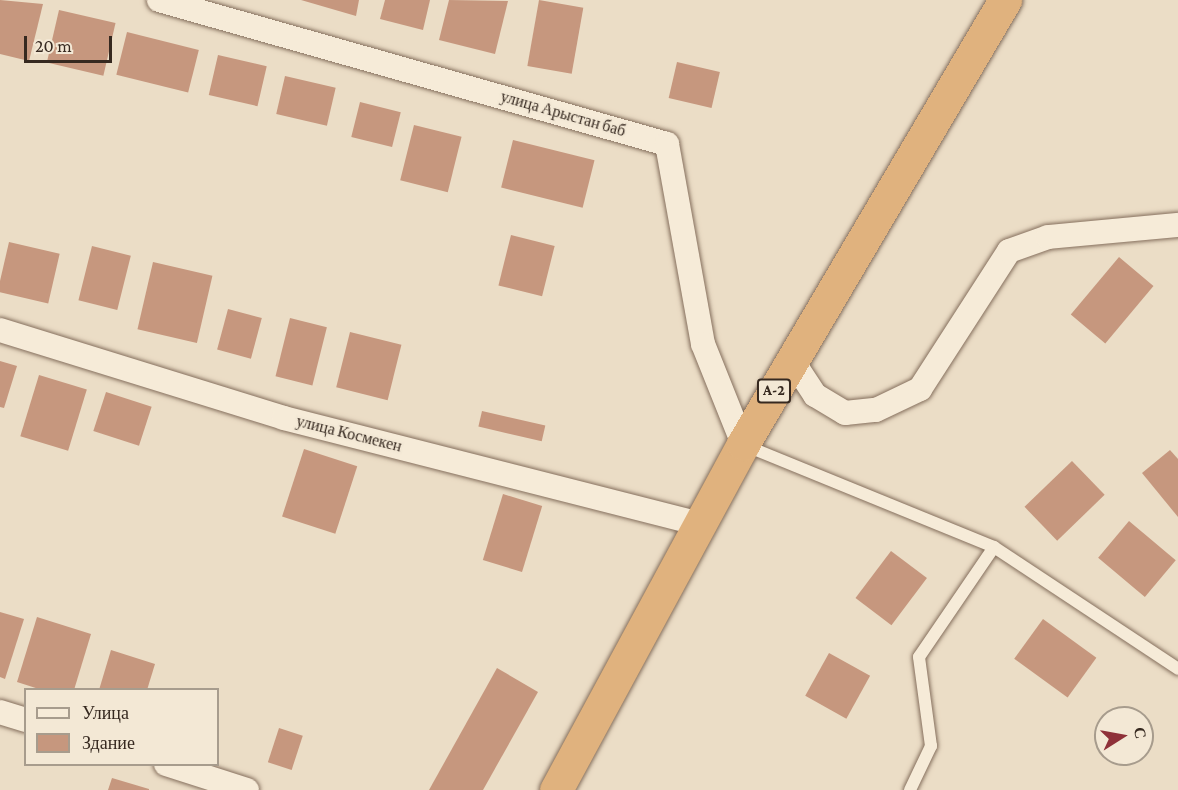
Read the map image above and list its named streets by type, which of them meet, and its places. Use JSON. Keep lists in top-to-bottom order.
{
  "streets": {
    "highway": ["A-2"],
    "street": ["улица Арыстан баб", "улица Космекен"]
  },
  "crossings": [
    ["улица Арыстан баб", "A-2"],
    ["A-2", "улица Космекен"]
  ],
  "legend": ["Улица", "Здание"],
  "scale_bar": "20 m",
  "north": "right"
}
